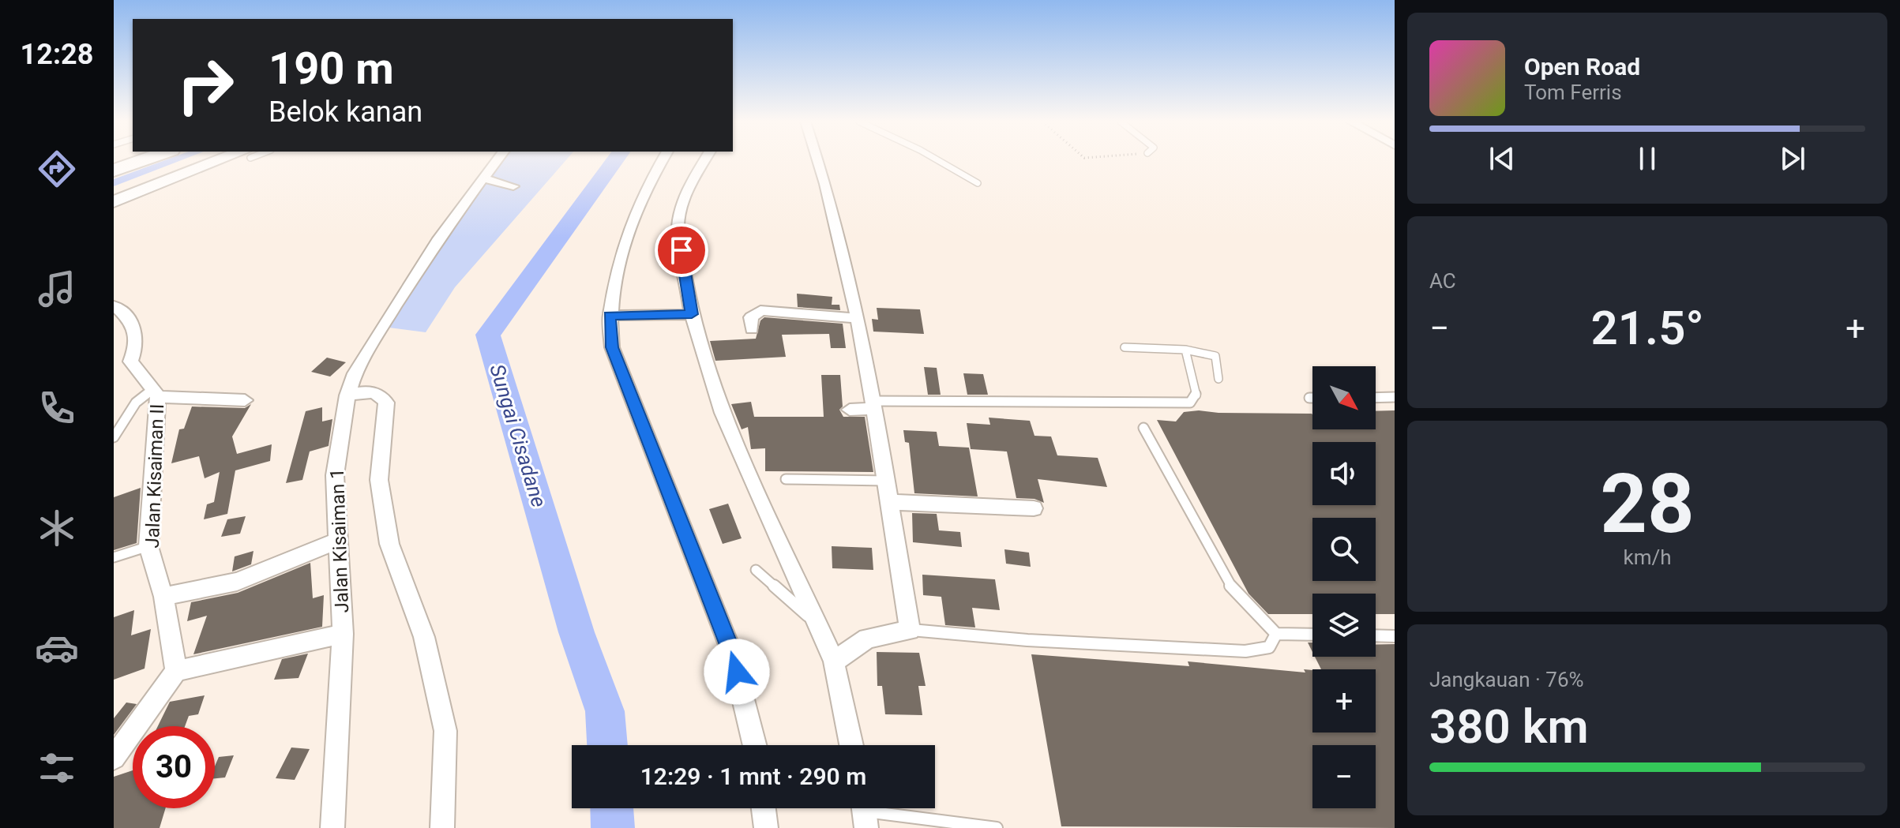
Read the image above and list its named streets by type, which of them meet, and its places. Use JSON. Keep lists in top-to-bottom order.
{
  "streets": {
    "street": ["Jalan Kisaiman II", "Jalan Kisaiman 1"]
  },
  "water": ["Sungai Cisadane"],
  "north": "bottom right",
  "page": {
    "tabs": "12:28",
    "turn": ["190 m", "Belok kanan"],
    "song": ["Open Road", "Tom Ferris"],
    "tile": [
      "AC",
      ["28", "km/h"],
      ["Jangkauan · 76%", "380 km"]
    ],
    "heat": ["−", "21.5°", "+"],
    "map_buttons": ["+", "−"],
    "limit": "30",
    "trip": "12:29 · 1 mnt · 290 m"
  }
}
